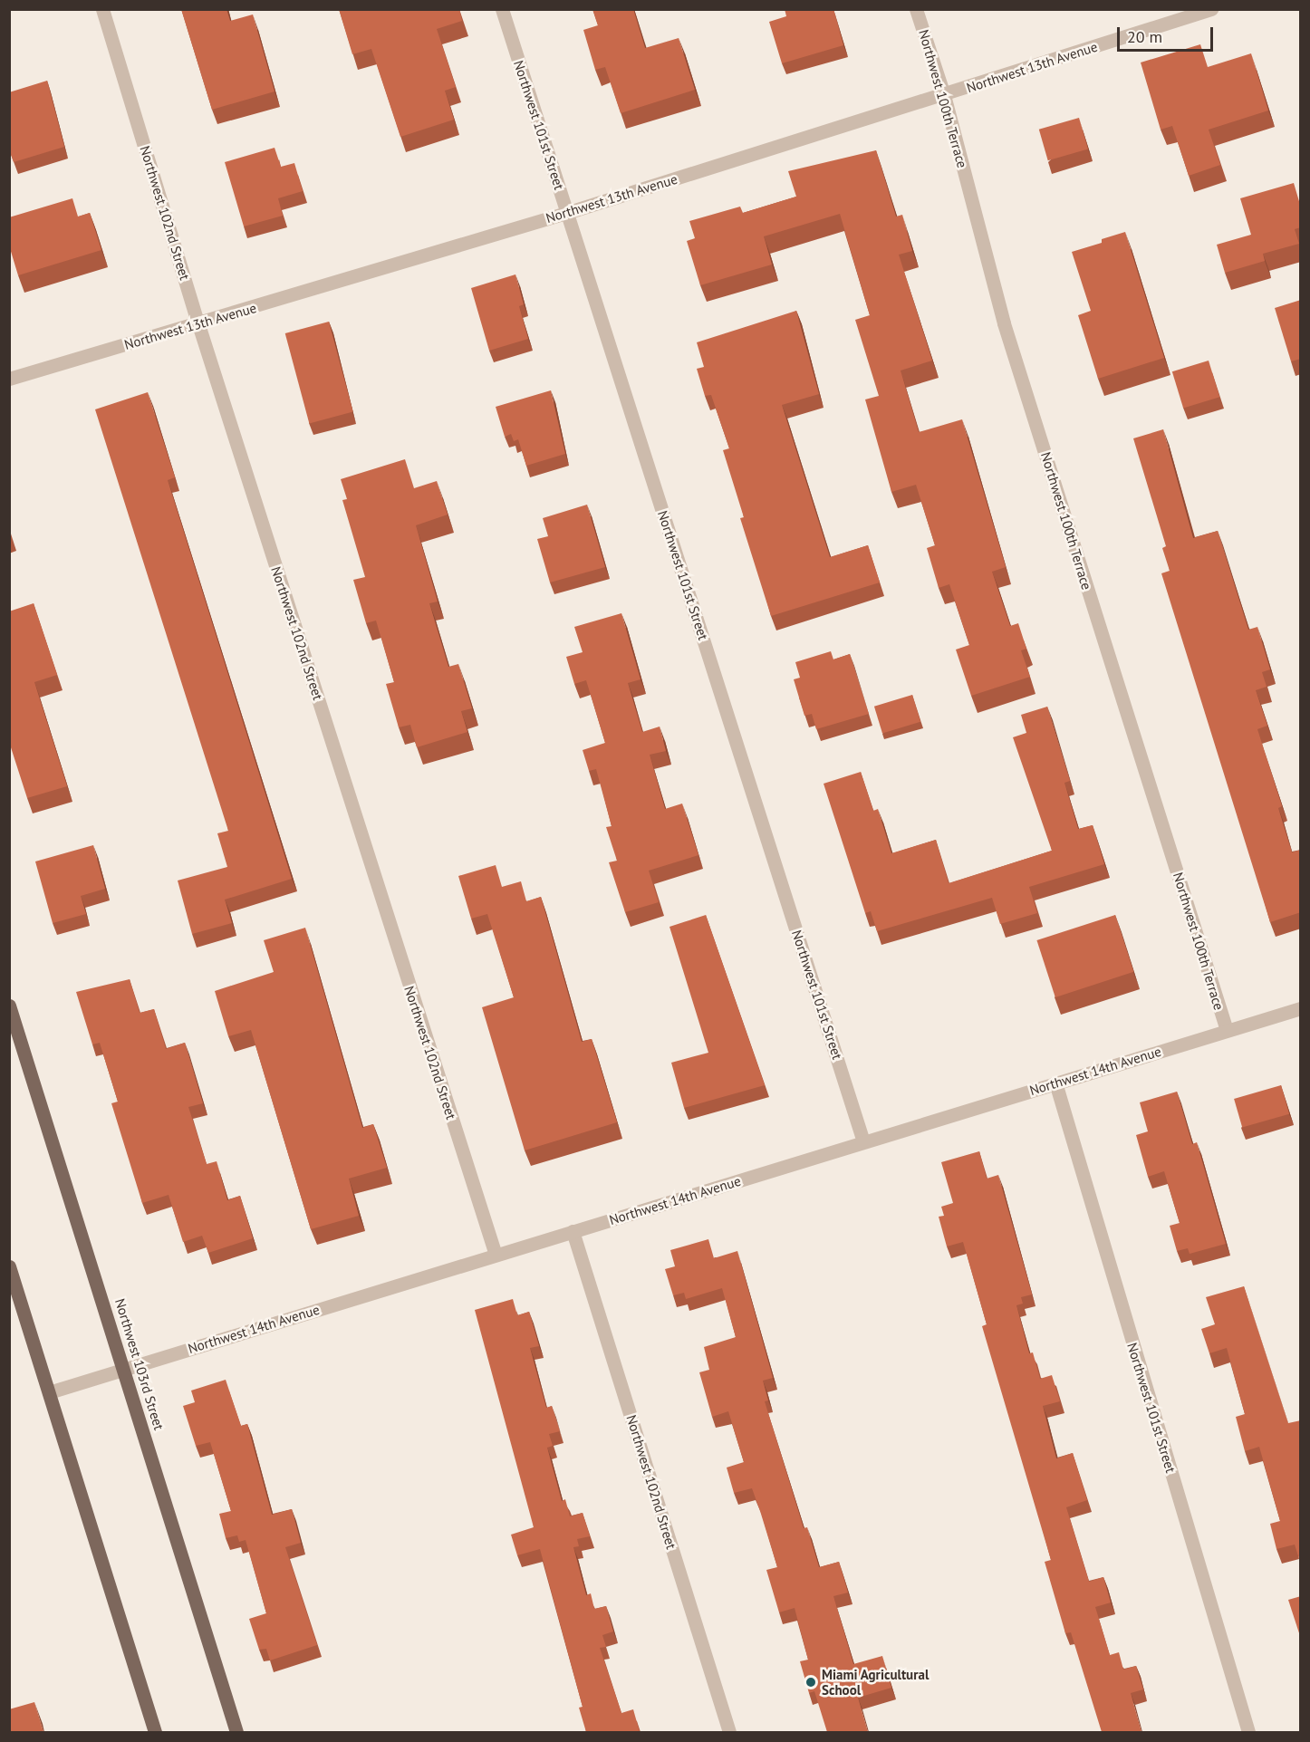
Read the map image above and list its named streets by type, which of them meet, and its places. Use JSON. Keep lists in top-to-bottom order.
{
  "streets": {
    "main road": ["Northwest 103rd Street"],
    "street": [
      "Northwest 13th Avenue",
      "Northwest 100th Terrace",
      "Northwest 101st Street",
      "Northwest 102nd Street",
      "Northwest 14th Avenue"
    ]
  },
  "crossings": [
    ["Northwest 13th Avenue", "Northwest 100th Terrace"],
    ["Northwest 13th Avenue", "Northwest 101st Street"],
    ["Northwest 13th Avenue", "Northwest 102nd Street"],
    ["Northwest 100th Terrace", "Northwest 14th Avenue"],
    ["Northwest 101st Street", "Northwest 14th Avenue"],
    ["Northwest 102nd Street", "Northwest 14th Avenue"],
    ["Northwest 14th Avenue", "Northwest 103rd Street"]
  ],
  "places": ["Miami Agricultural School"],
  "scale_bar": "20 m"
}
